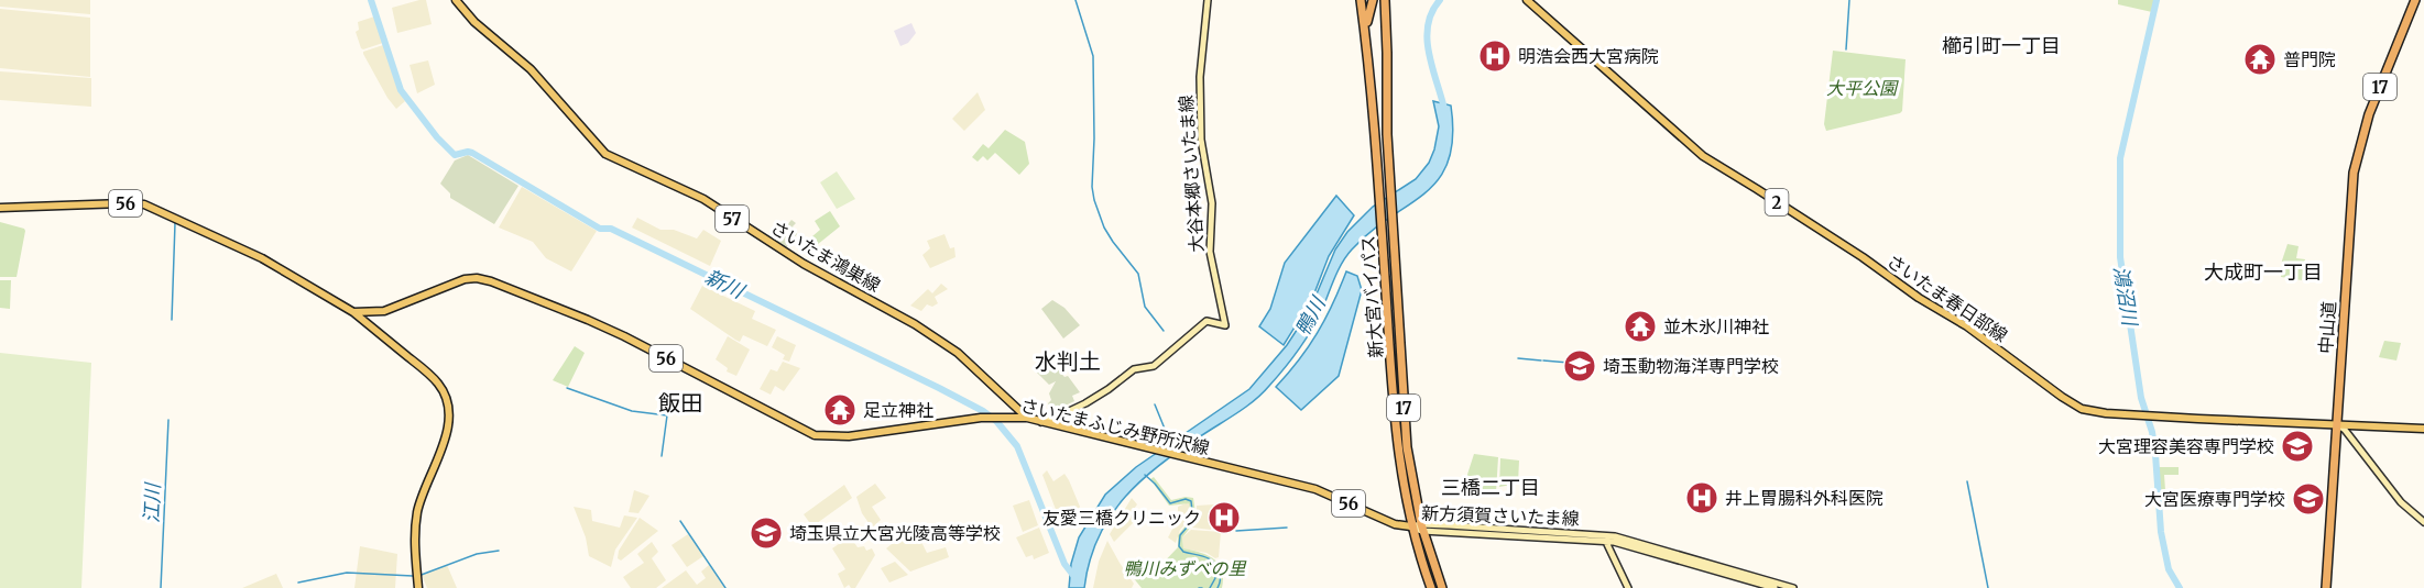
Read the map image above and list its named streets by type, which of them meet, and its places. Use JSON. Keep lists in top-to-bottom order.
{
  "streets": {
    "highway": ["17", "新大宮バイパス", "中山道"],
    "main road": [
      "大谷本郷さいたま線",
      "2",
      "56",
      "57",
      "さいたま鴻巣線",
      "さいたま春日部線",
      "さいたまふじみ野所沢線",
      "新方須賀さいたま線"
    ]
  },
  "crossings": [
    ["大谷本郷さいたま線", "さいたまふじみ野所沢線"],
    ["56", "さいたまふじみ野所沢線"],
    ["さいたま鴻巣線", "さいたまふじみ野所沢線"],
    ["新大宮バイパス", "さいたまふじみ野所沢線"],
    ["新大宮バイパス", "新方須賀さいたま線"],
    ["さいたま春日部線", "中山道"],
    ["さいたまふじみ野所沢線", "新方須賀さいたま線"]
  ],
  "districts": [
    "櫛引町一丁目",
    "大成町一丁目",
    "水判土",
    "飯田",
    "三橋二丁目"
  ],
  "water": [
    "新川",
    "鴻沼川",
    "鴨川",
    "江川"
  ],
  "parks": ["大平公園", "鴨川みずべの里"],
  "places": {
    "hospital": ["明浩会西大宮病院", "井上胃腸科外科医院", "友愛三橋クリニック"],
    "temple": ["普門院", "並木氷川神社", "足立神社"],
    "school or university": [
      "埼玉動物海洋専門学校",
      "大宮理容美容専門学校",
      "大宮医療専門学校",
      "埼玉県立大宮光陵高等学校"
    ]
  }
}
